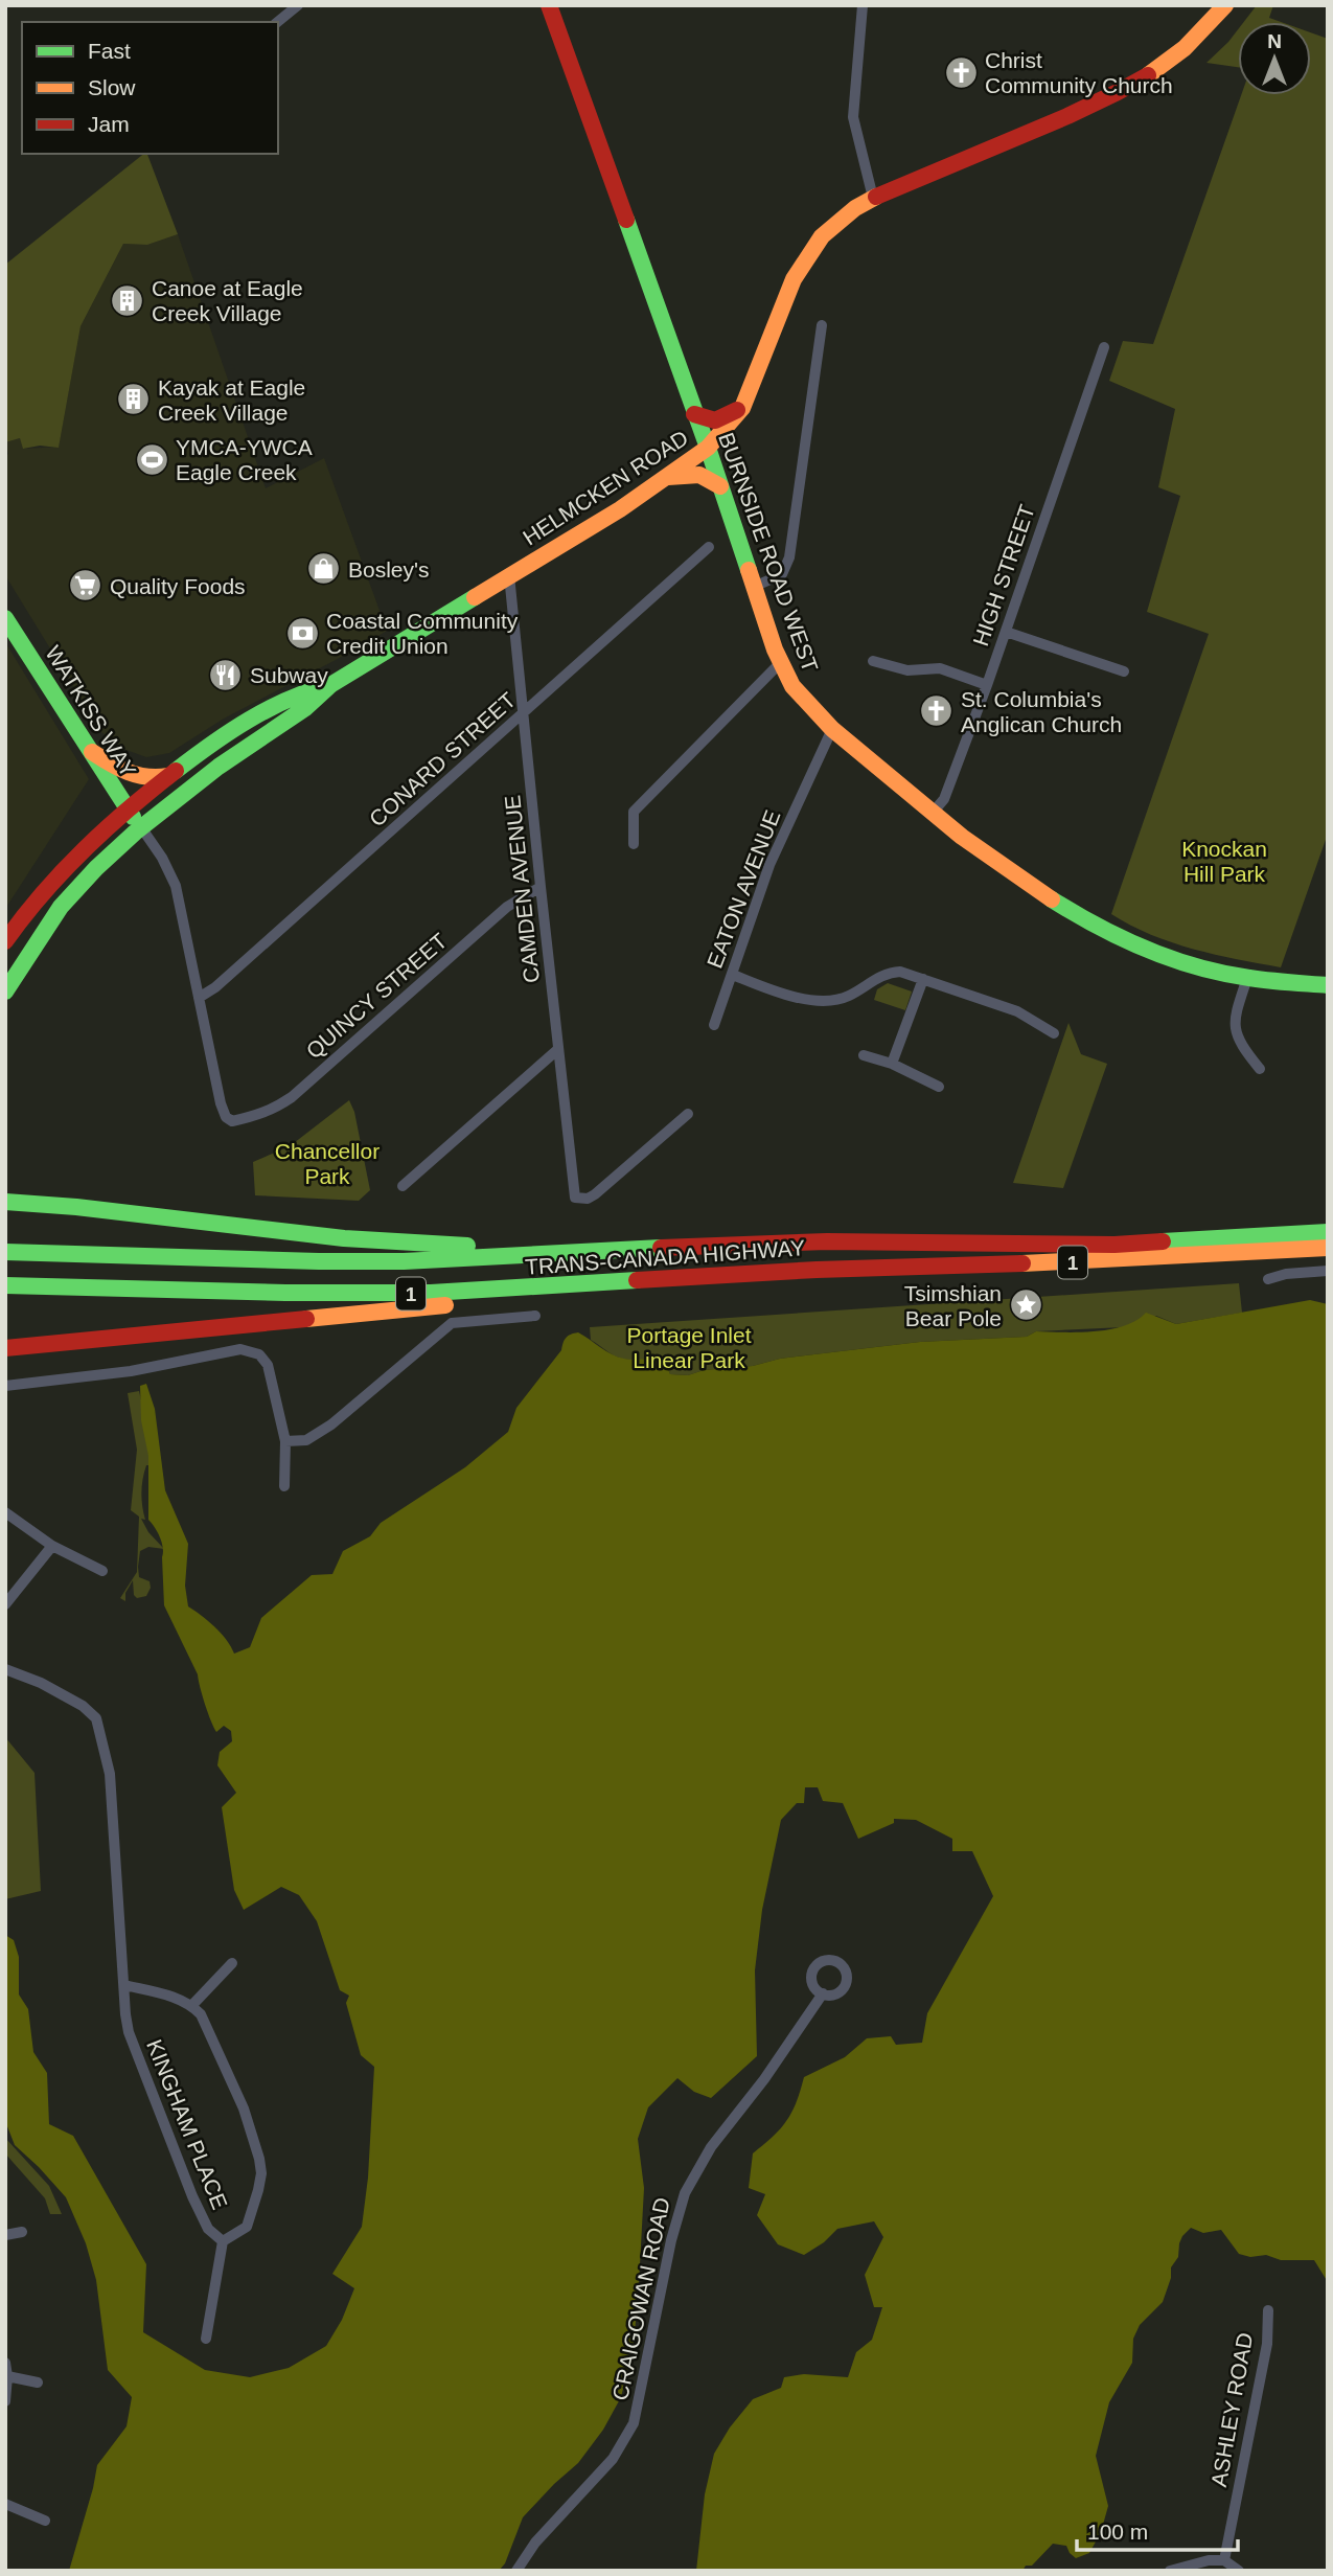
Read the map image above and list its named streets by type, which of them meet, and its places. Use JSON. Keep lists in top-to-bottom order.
{
  "streets": {
    "main road": [
      "HELMCKEN ROAD",
      "BURNSIDE ROAD WEST",
      "WATKISS WAY",
      "TRANS-CANADA HIGHWAY",
      "1"
    ],
    "street": [
      "HIGH STREET",
      "CONARD STREET",
      "CAMDEN AVENUE",
      "EATON AVENUE",
      "QUINCY STREET",
      "KINGHAM PLACE",
      "CRAIGOWAN ROAD",
      "ASHLEY ROAD"
    ]
  },
  "crossings": [
    ["HELMCKEN ROAD", "BURNSIDE ROAD WEST"],
    ["HELMCKEN ROAD", "WATKISS WAY"],
    ["HELMCKEN ROAD", "CAMDEN AVENUE"],
    ["BURNSIDE ROAD WEST", "HIGH STREET"],
    ["BURNSIDE ROAD WEST", "EATON AVENUE"],
    ["CONARD STREET", "CAMDEN AVENUE"],
    ["CONARD STREET", "QUINCY STREET"],
    ["CAMDEN AVENUE", "QUINCY STREET"]
  ],
  "parks": ["Knockan Hill Park", "Chancellor Park", "Portage Inlet Linear Park"],
  "places": {
    "church": ["Christ Community Church", "St. Columbia's Anglican Church"],
    "building": ["Canoe at Eagle Creek Village", "Kayak at Eagle Creek Village"],
    "sports": ["YMCA-YWCA Eagle Creek"],
    "shop": ["Bosley's"],
    "supermarket": ["Quality Foods"],
    "bank": ["Coastal Community Credit Union"],
    "restaurant": ["Subway"],
    "place": ["Tsimshian Bear Pole"]
  },
  "legend": ["Fast", "Slow", "Jam"],
  "scale_bar": "100 m",
  "north": "top"
}
